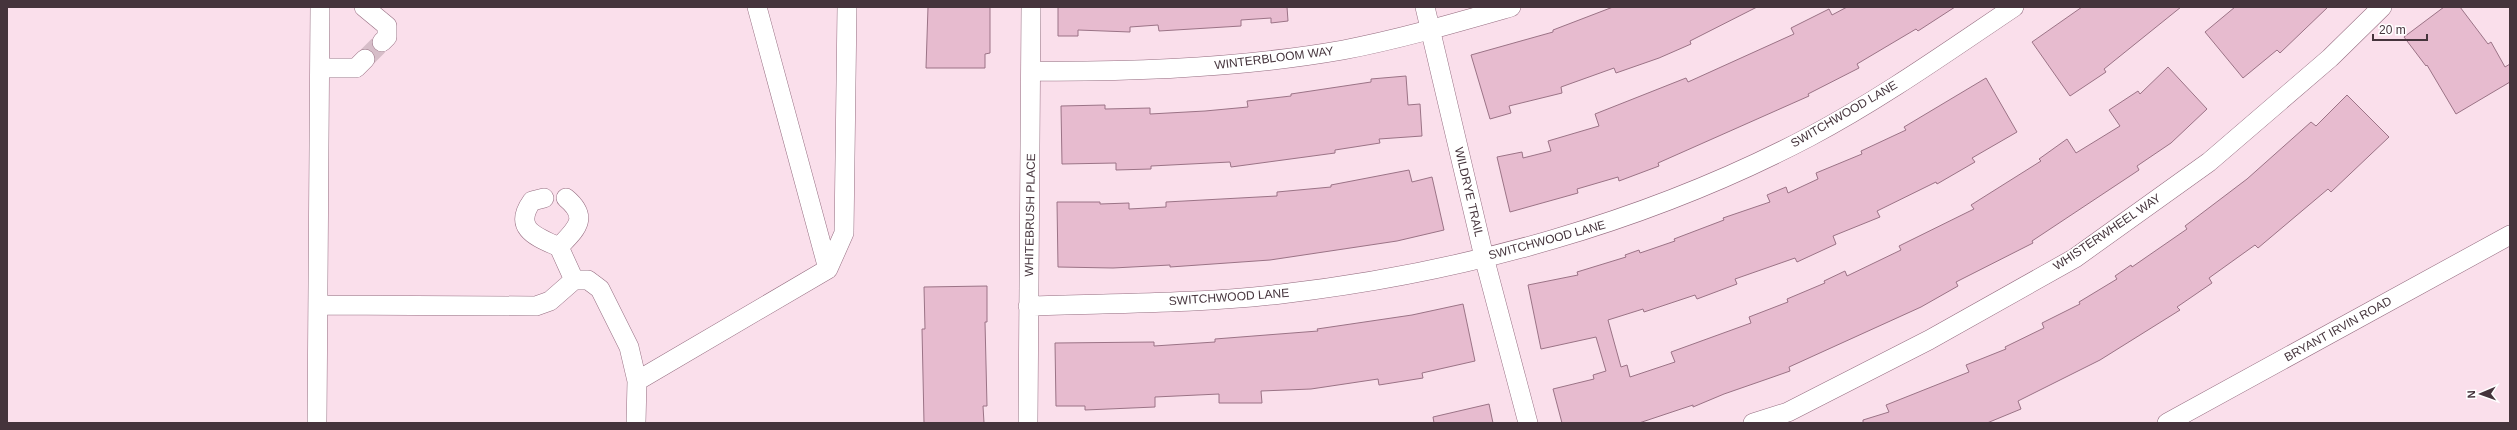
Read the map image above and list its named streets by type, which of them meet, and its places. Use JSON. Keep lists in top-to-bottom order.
{
  "streets": {
    "street": [
      "WINTERBLOOM WAY",
      "SWITCHWOOD LANE",
      "WILDRYE TRAIL",
      "WHITEBRUSH PLACE",
      "WHISTERWHEEL WAY",
      "BRYANT IRVIN ROAD"
    ]
  },
  "crossings": [
    ["WINTERBLOOM WAY", "WILDRYE TRAIL"],
    ["WINTERBLOOM WAY", "WHITEBRUSH PLACE"],
    ["SWITCHWOOD LANE", "WILDRYE TRAIL"],
    ["SWITCHWOOD LANE", "WHITEBRUSH PLACE"]
  ],
  "scale_bar": "20 m",
  "north": "left"
}
